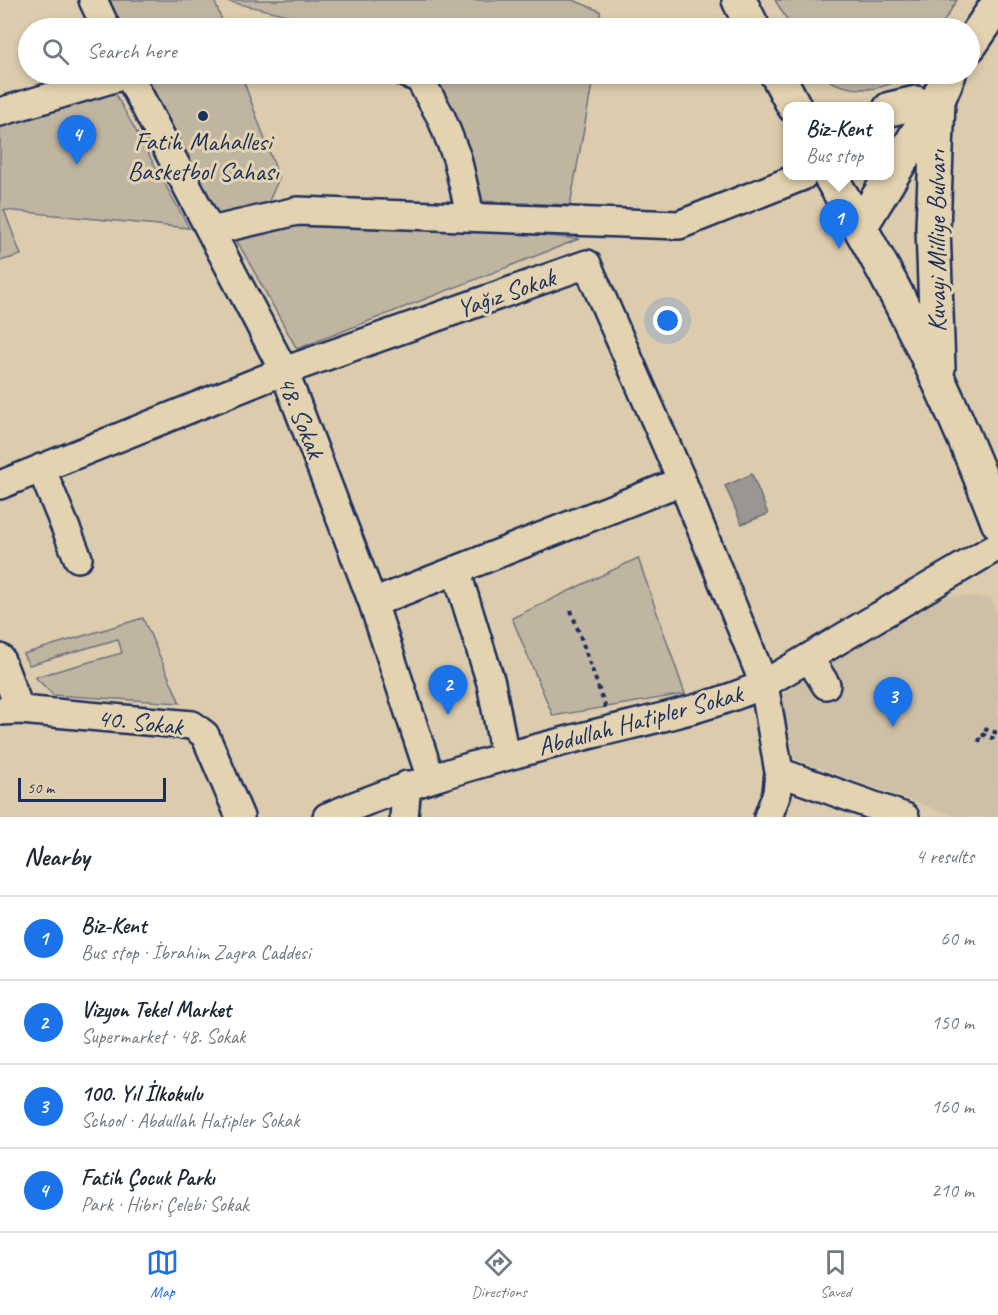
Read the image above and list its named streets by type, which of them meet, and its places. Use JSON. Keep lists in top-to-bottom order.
{
  "streets": {
    "main road": ["Kuvayi Milliye Bulvarı"],
    "street": [
      "Yağız Sokak",
      "48. Sokak",
      "Abdullah Hatipler Sokak",
      "40. Sokak"
    ]
  },
  "crossings": [
    ["Yağız Sokak", "48. Sokak"],
    ["Yağız Sokak", "Abdullah Hatipler Sokak"],
    ["48. Sokak", "Abdullah Hatipler Sokak"]
  ],
  "places": ["Fatih Mahallesi Basketbol Sahası"],
  "scale_bar": "50 m",
  "page": {
    "search": "Search here",
    "popup": ["Biz-Kent", "Bus stop"],
    "pins": [
      "4",
      "1",
      "2",
      "3"
    ],
    "scale": "50 m",
    "heading": ["Nearby", "4 results"],
    "list": [
      {
        "mark": "1",
        "name": "Biz-Kent",
        "note": "Bus stop · İbrahim Zagra Caddesi",
        "value": "60 m"
      },
      {
        "mark": "2",
        "name": "Vizyon Tekel Market",
        "note": "Supermarket · 48. Sokak",
        "value": "150 m"
      },
      {
        "mark": "3",
        "name": "100. Yıl İlkokulu",
        "note": "School · Abdullah Hatipler Sokak",
        "value": "160 m"
      },
      {
        "mark": "4",
        "name": "Fatih Çocuk Parkı",
        "note": "Park · Hibri Çelebi Sokak",
        "value": "210 m"
      }
    ],
    "nav": ["Map", "Directions", "Saved"]
  }
}
